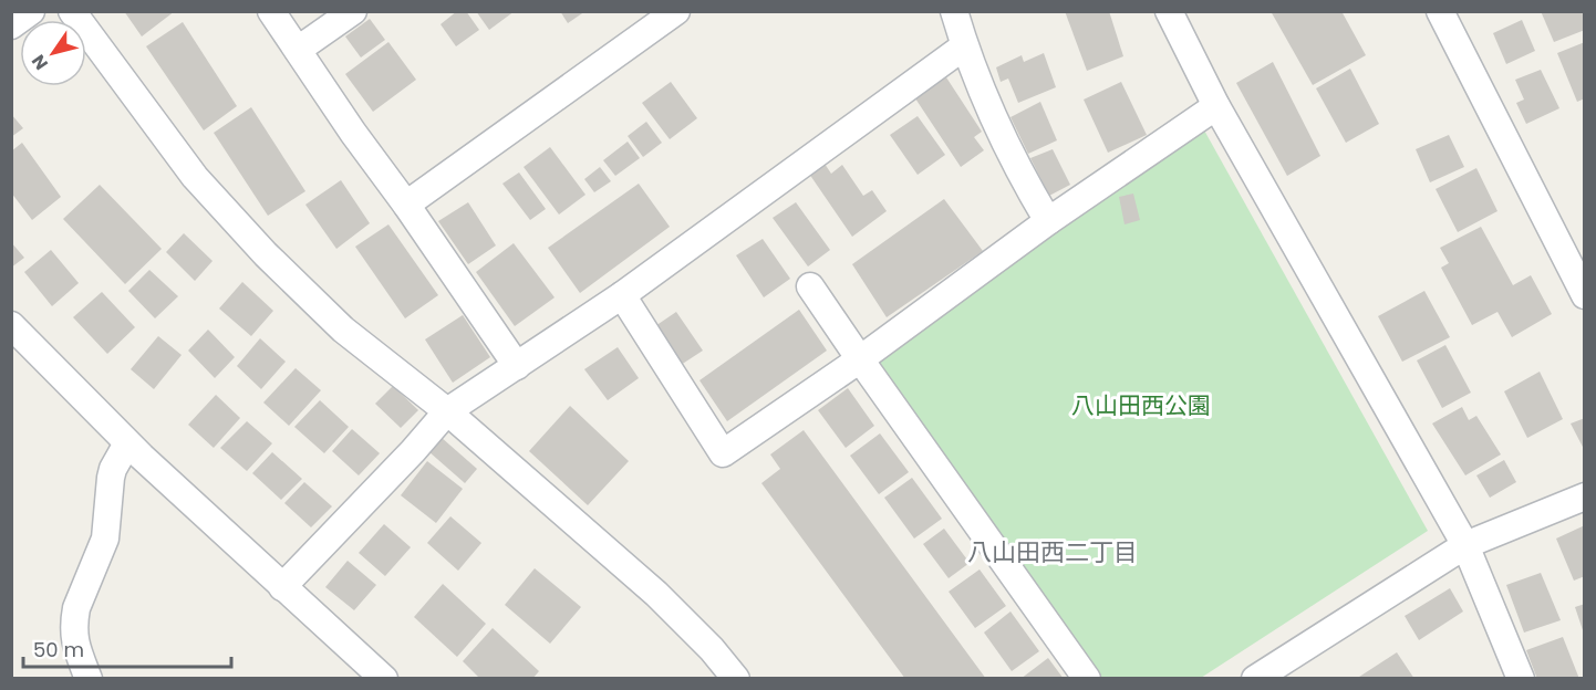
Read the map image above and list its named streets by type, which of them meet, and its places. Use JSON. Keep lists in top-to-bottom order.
{
  "districts": ["八山田西二丁目"],
  "parks": ["八山田西公園"],
  "scale_bar": "50 m",
  "north": "bottom left"
}
